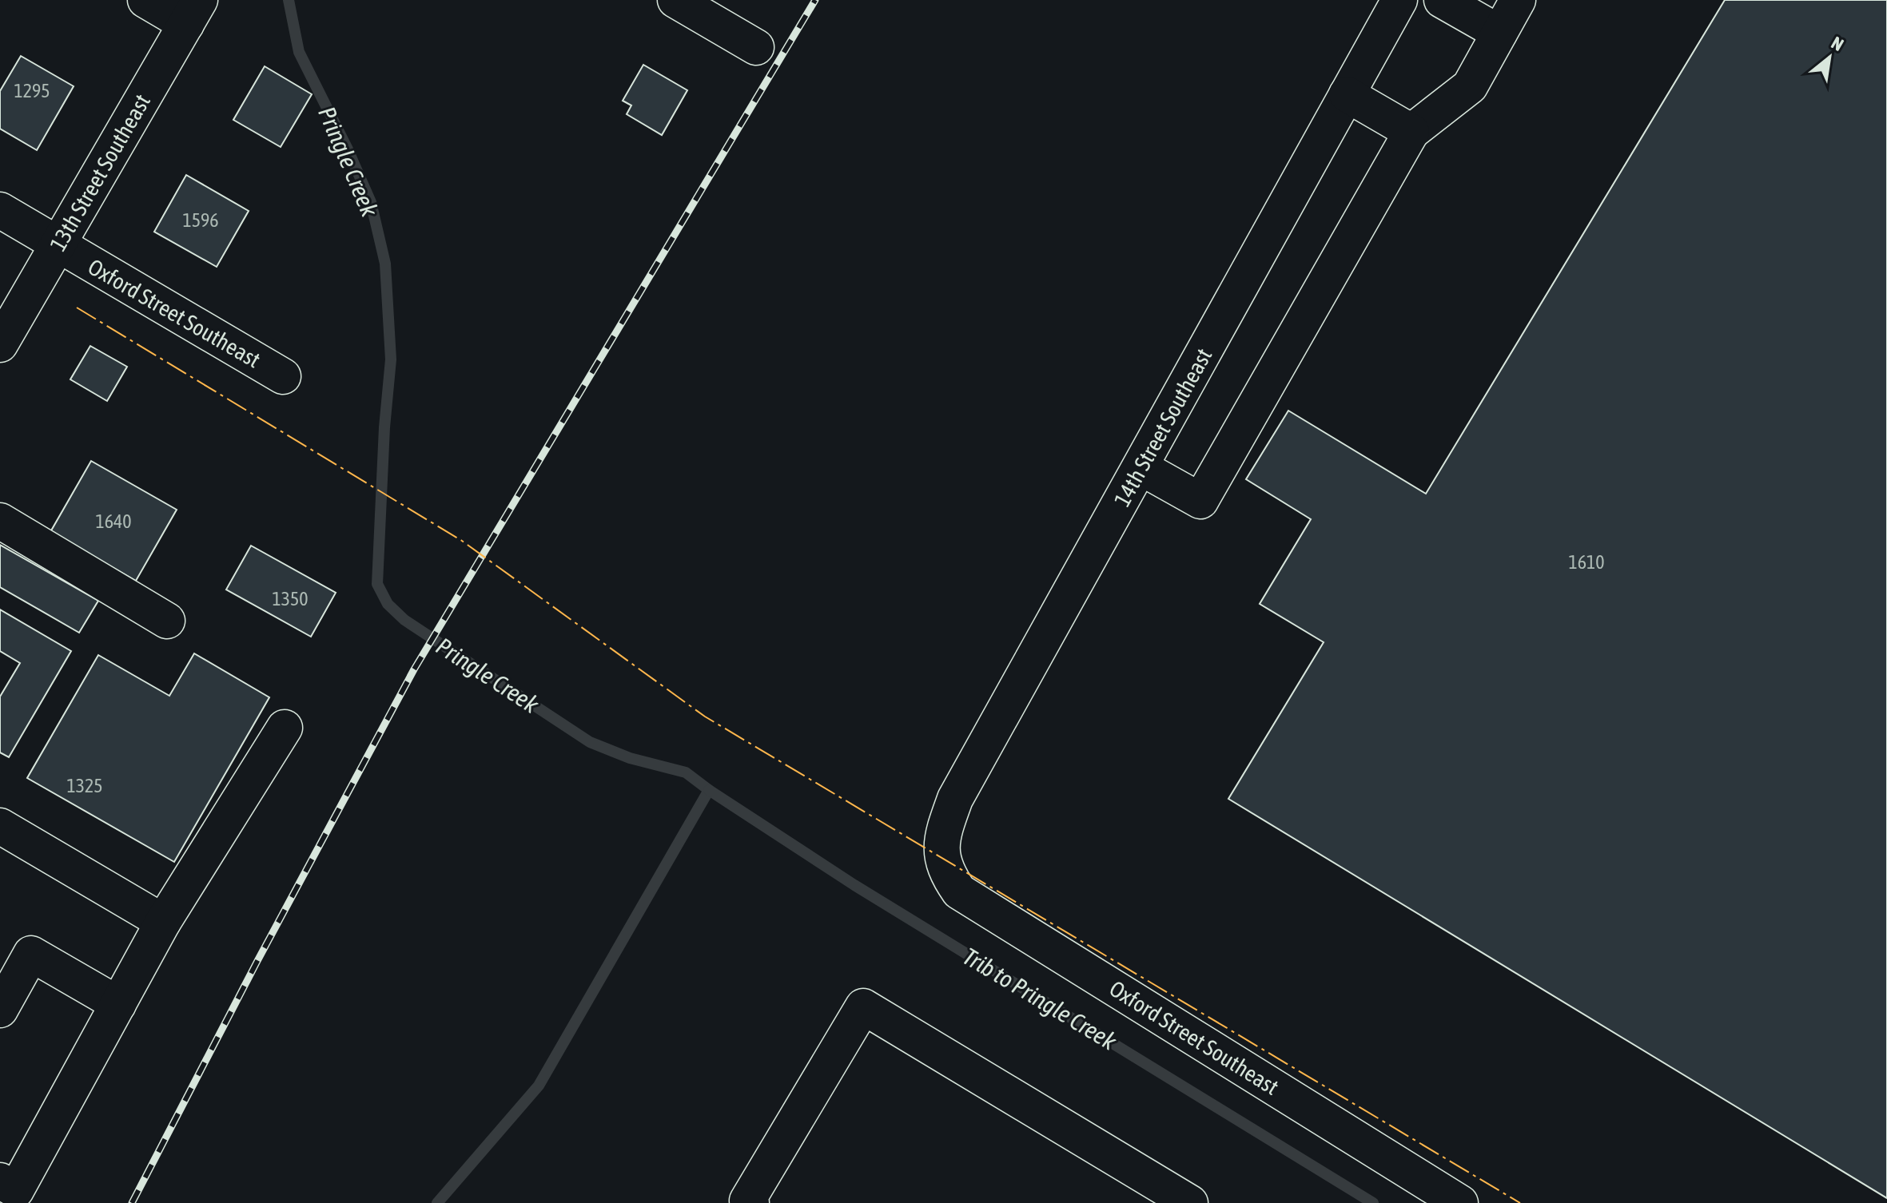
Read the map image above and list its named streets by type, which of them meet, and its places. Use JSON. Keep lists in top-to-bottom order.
{
  "streets": {
    "street": ["13th Street Southeast", "Oxford Street Southeast", "14th Street Southeast"]
  },
  "crossings": [
    ["13th Street Southeast", "Oxford Street Southeast"],
    ["Oxford Street Southeast", "14th Street Southeast"]
  ],
  "water": ["Pringle Creek", "Trib to Pringle Creek"],
  "house_numbers": [
    "1295",
    "1596",
    "1640",
    "1610",
    "1350",
    "1325"
  ],
  "north": "top right"
}
